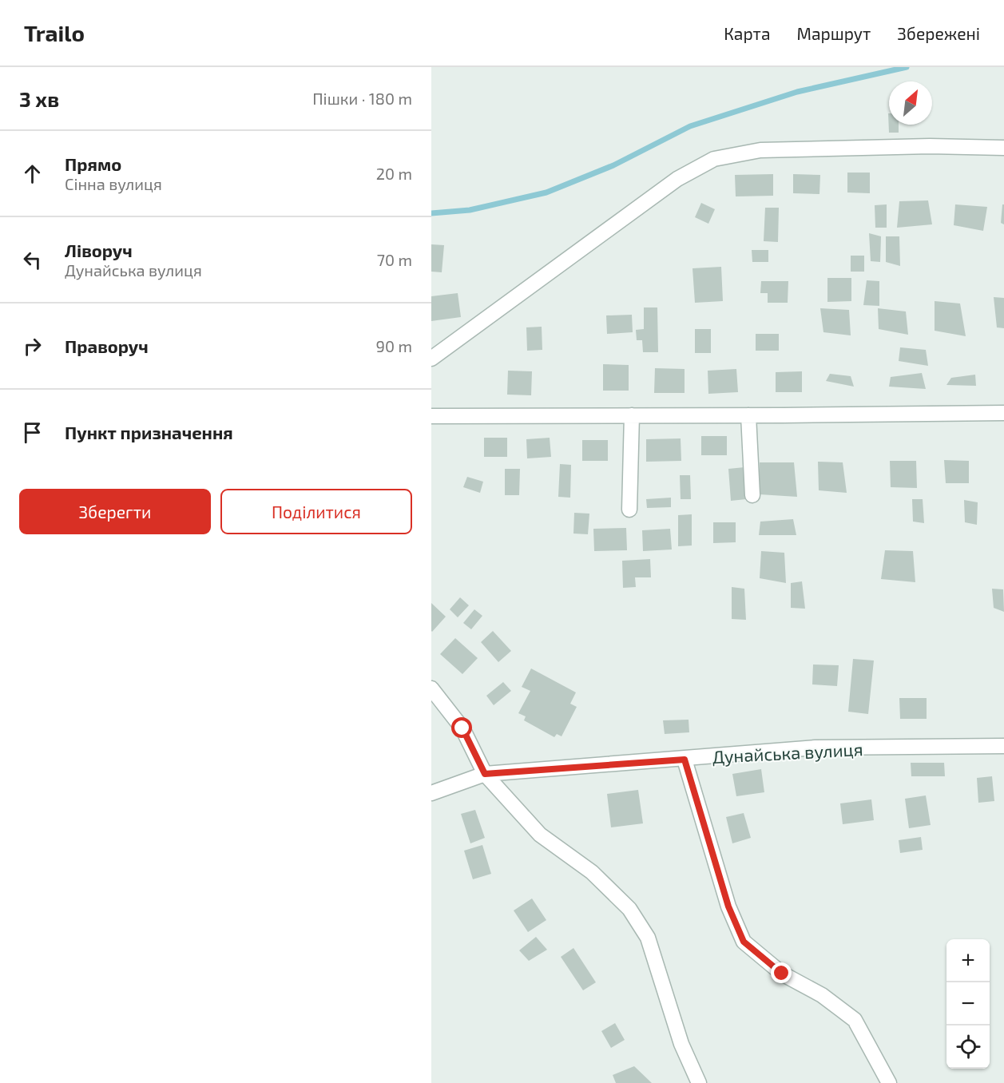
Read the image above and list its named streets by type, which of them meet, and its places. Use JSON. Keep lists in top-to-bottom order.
{
  "streets": {
    "street": ["Дунайська вулиця"]
  },
  "north": "top right",
  "page": {
    "header": "Trailo",
    "nav": ["Карта", "Маршрут", "Збережені"],
    "heading": ["3 хв", "Пішки · 180 m"],
    "list": [
      ["Прямо", "Сінна вулиця", "20 m"],
      ["Ліворуч", "Дунайська вулиця", "70 m"],
      ["Праворуч", "90 m"],
      "Пункт призначення"
    ],
    "buttons": ["Зберегти", "Поділитися"],
    "map_buttons": ["+", "−"]
  }
}
